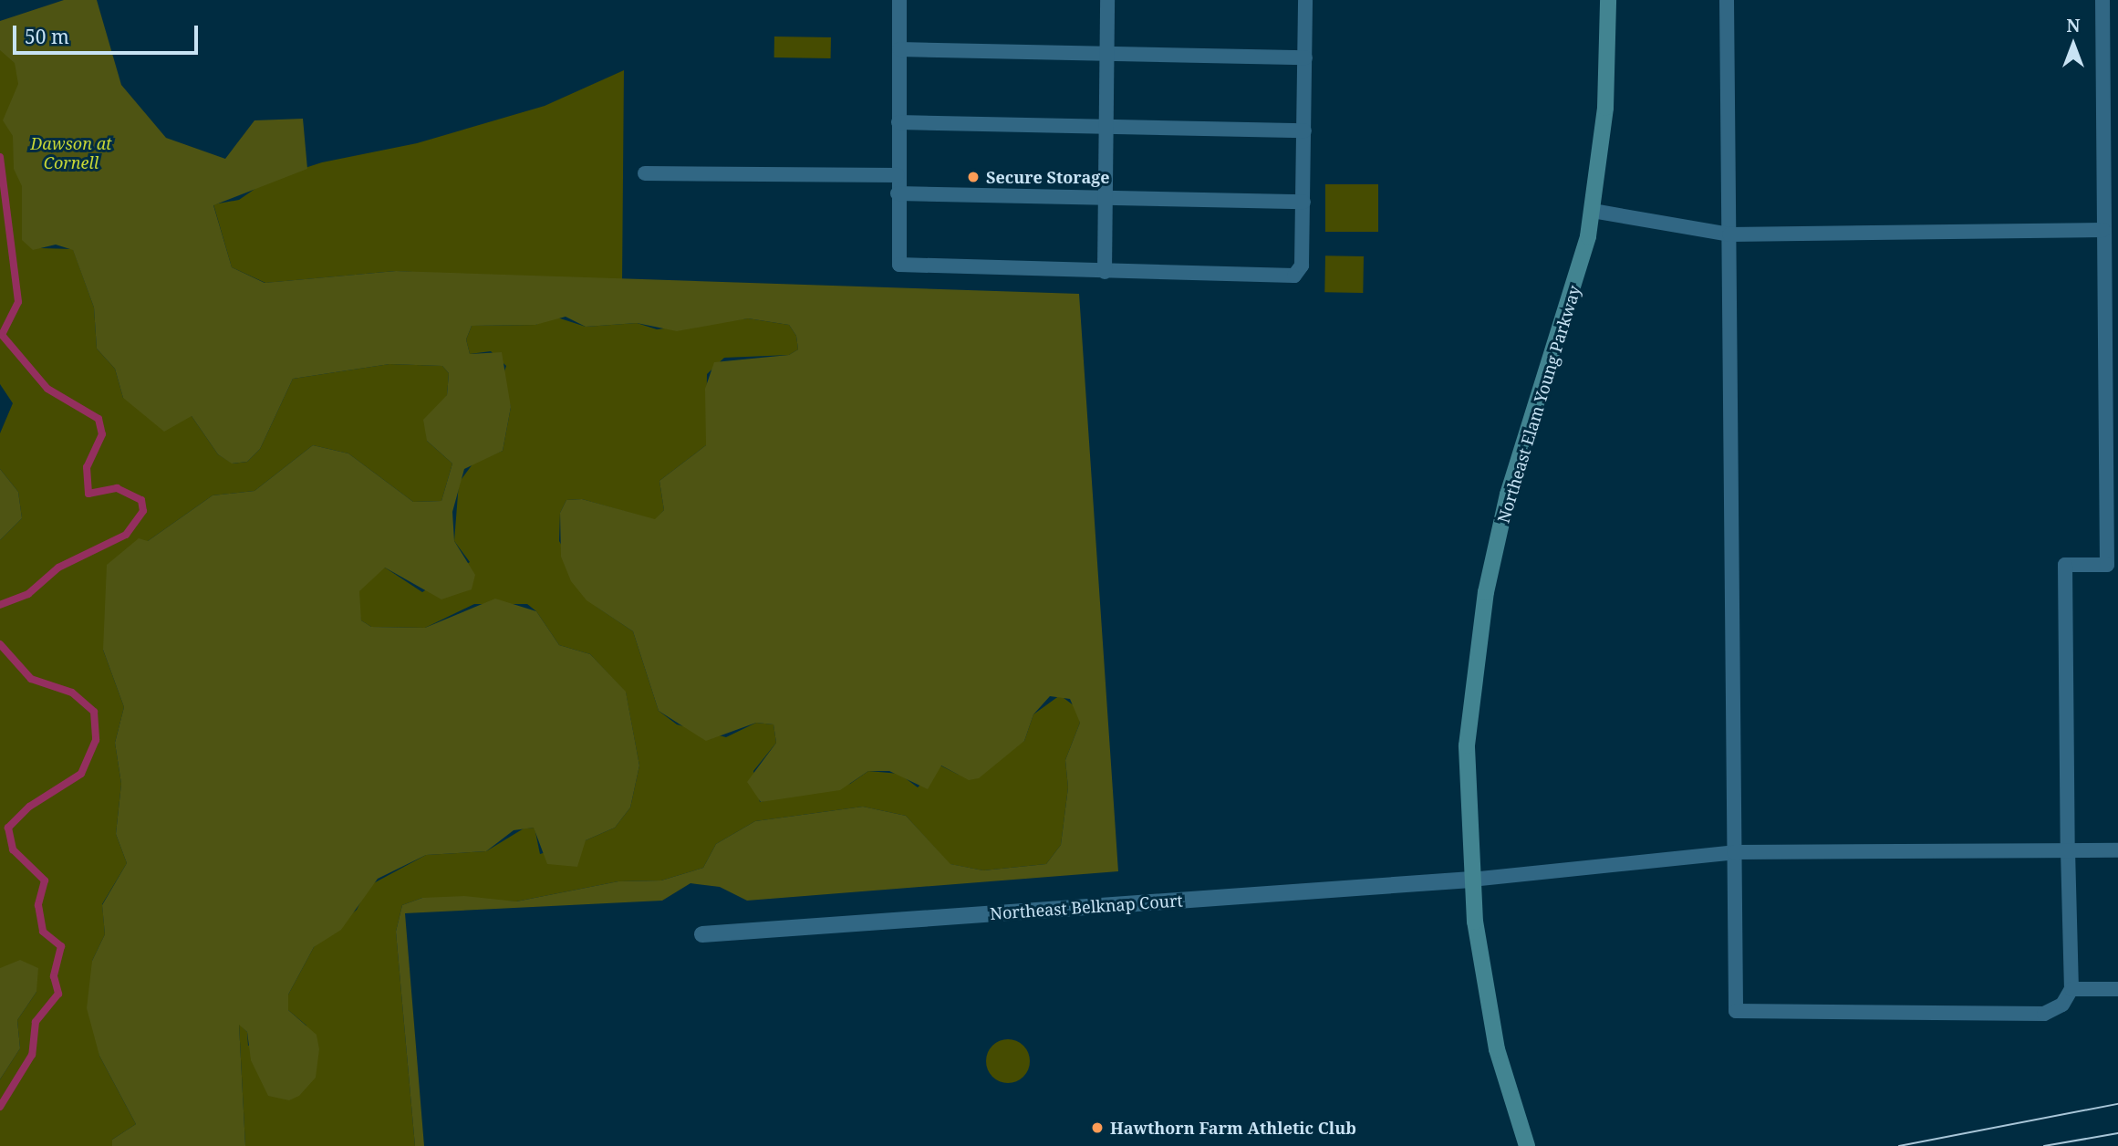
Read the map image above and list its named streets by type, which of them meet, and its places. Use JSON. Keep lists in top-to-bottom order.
{
  "streets": {
    "street": ["Northeast Elam Young Parkway", "Northeast Belknap Court"]
  },
  "crossings": [
    ["Northeast Elam Young Parkway", "Northeast Belknap Court"]
  ],
  "parks": ["Dawson at Cornell"],
  "places": ["Secure Storage", "Hawthorn Farm Athletic Club"],
  "scale_bar": "50 m",
  "north": "top"
}
